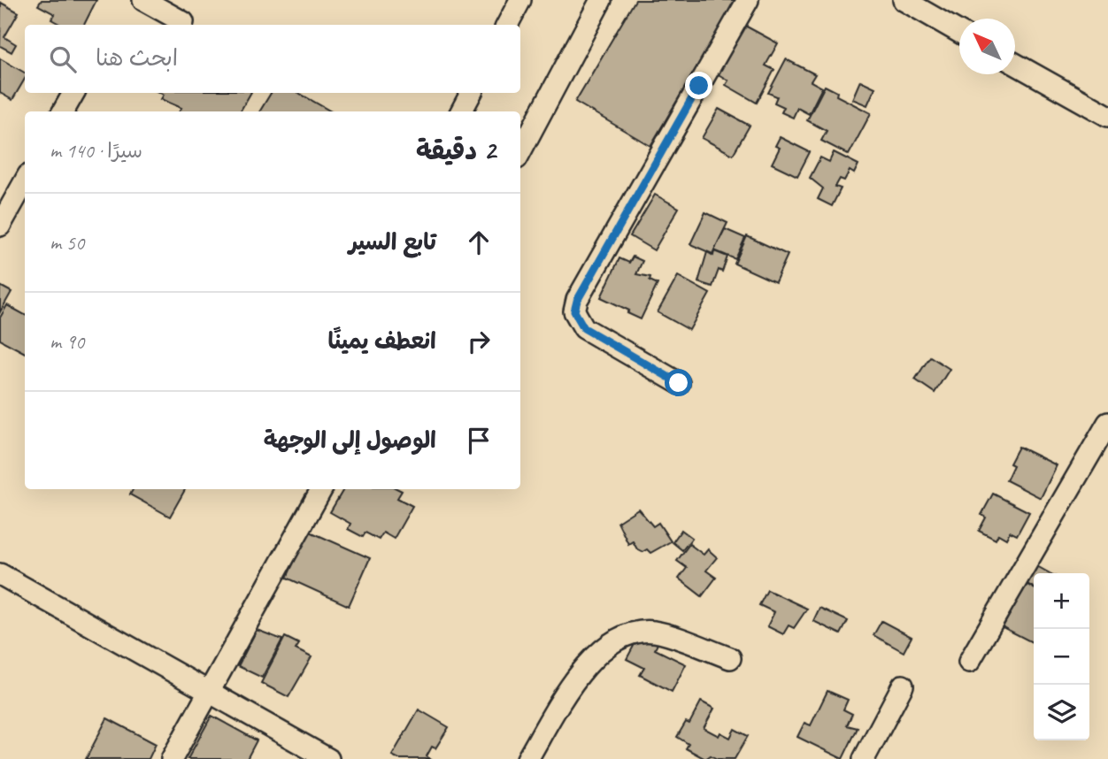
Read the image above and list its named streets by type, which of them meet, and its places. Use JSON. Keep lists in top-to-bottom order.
{
  "north": "top left",
  "page": {
    "search": "ابحث هنا",
    "heading": ["2 دقيقة", "سيرًا · 140 m"],
    "list": [
      ["تابع السير", "50 m"],
      ["انعطف يمينًا", "90 m"],
      "الوصول إلى الوجهة"
    ],
    "map_buttons": ["+", "−"]
  }
}
